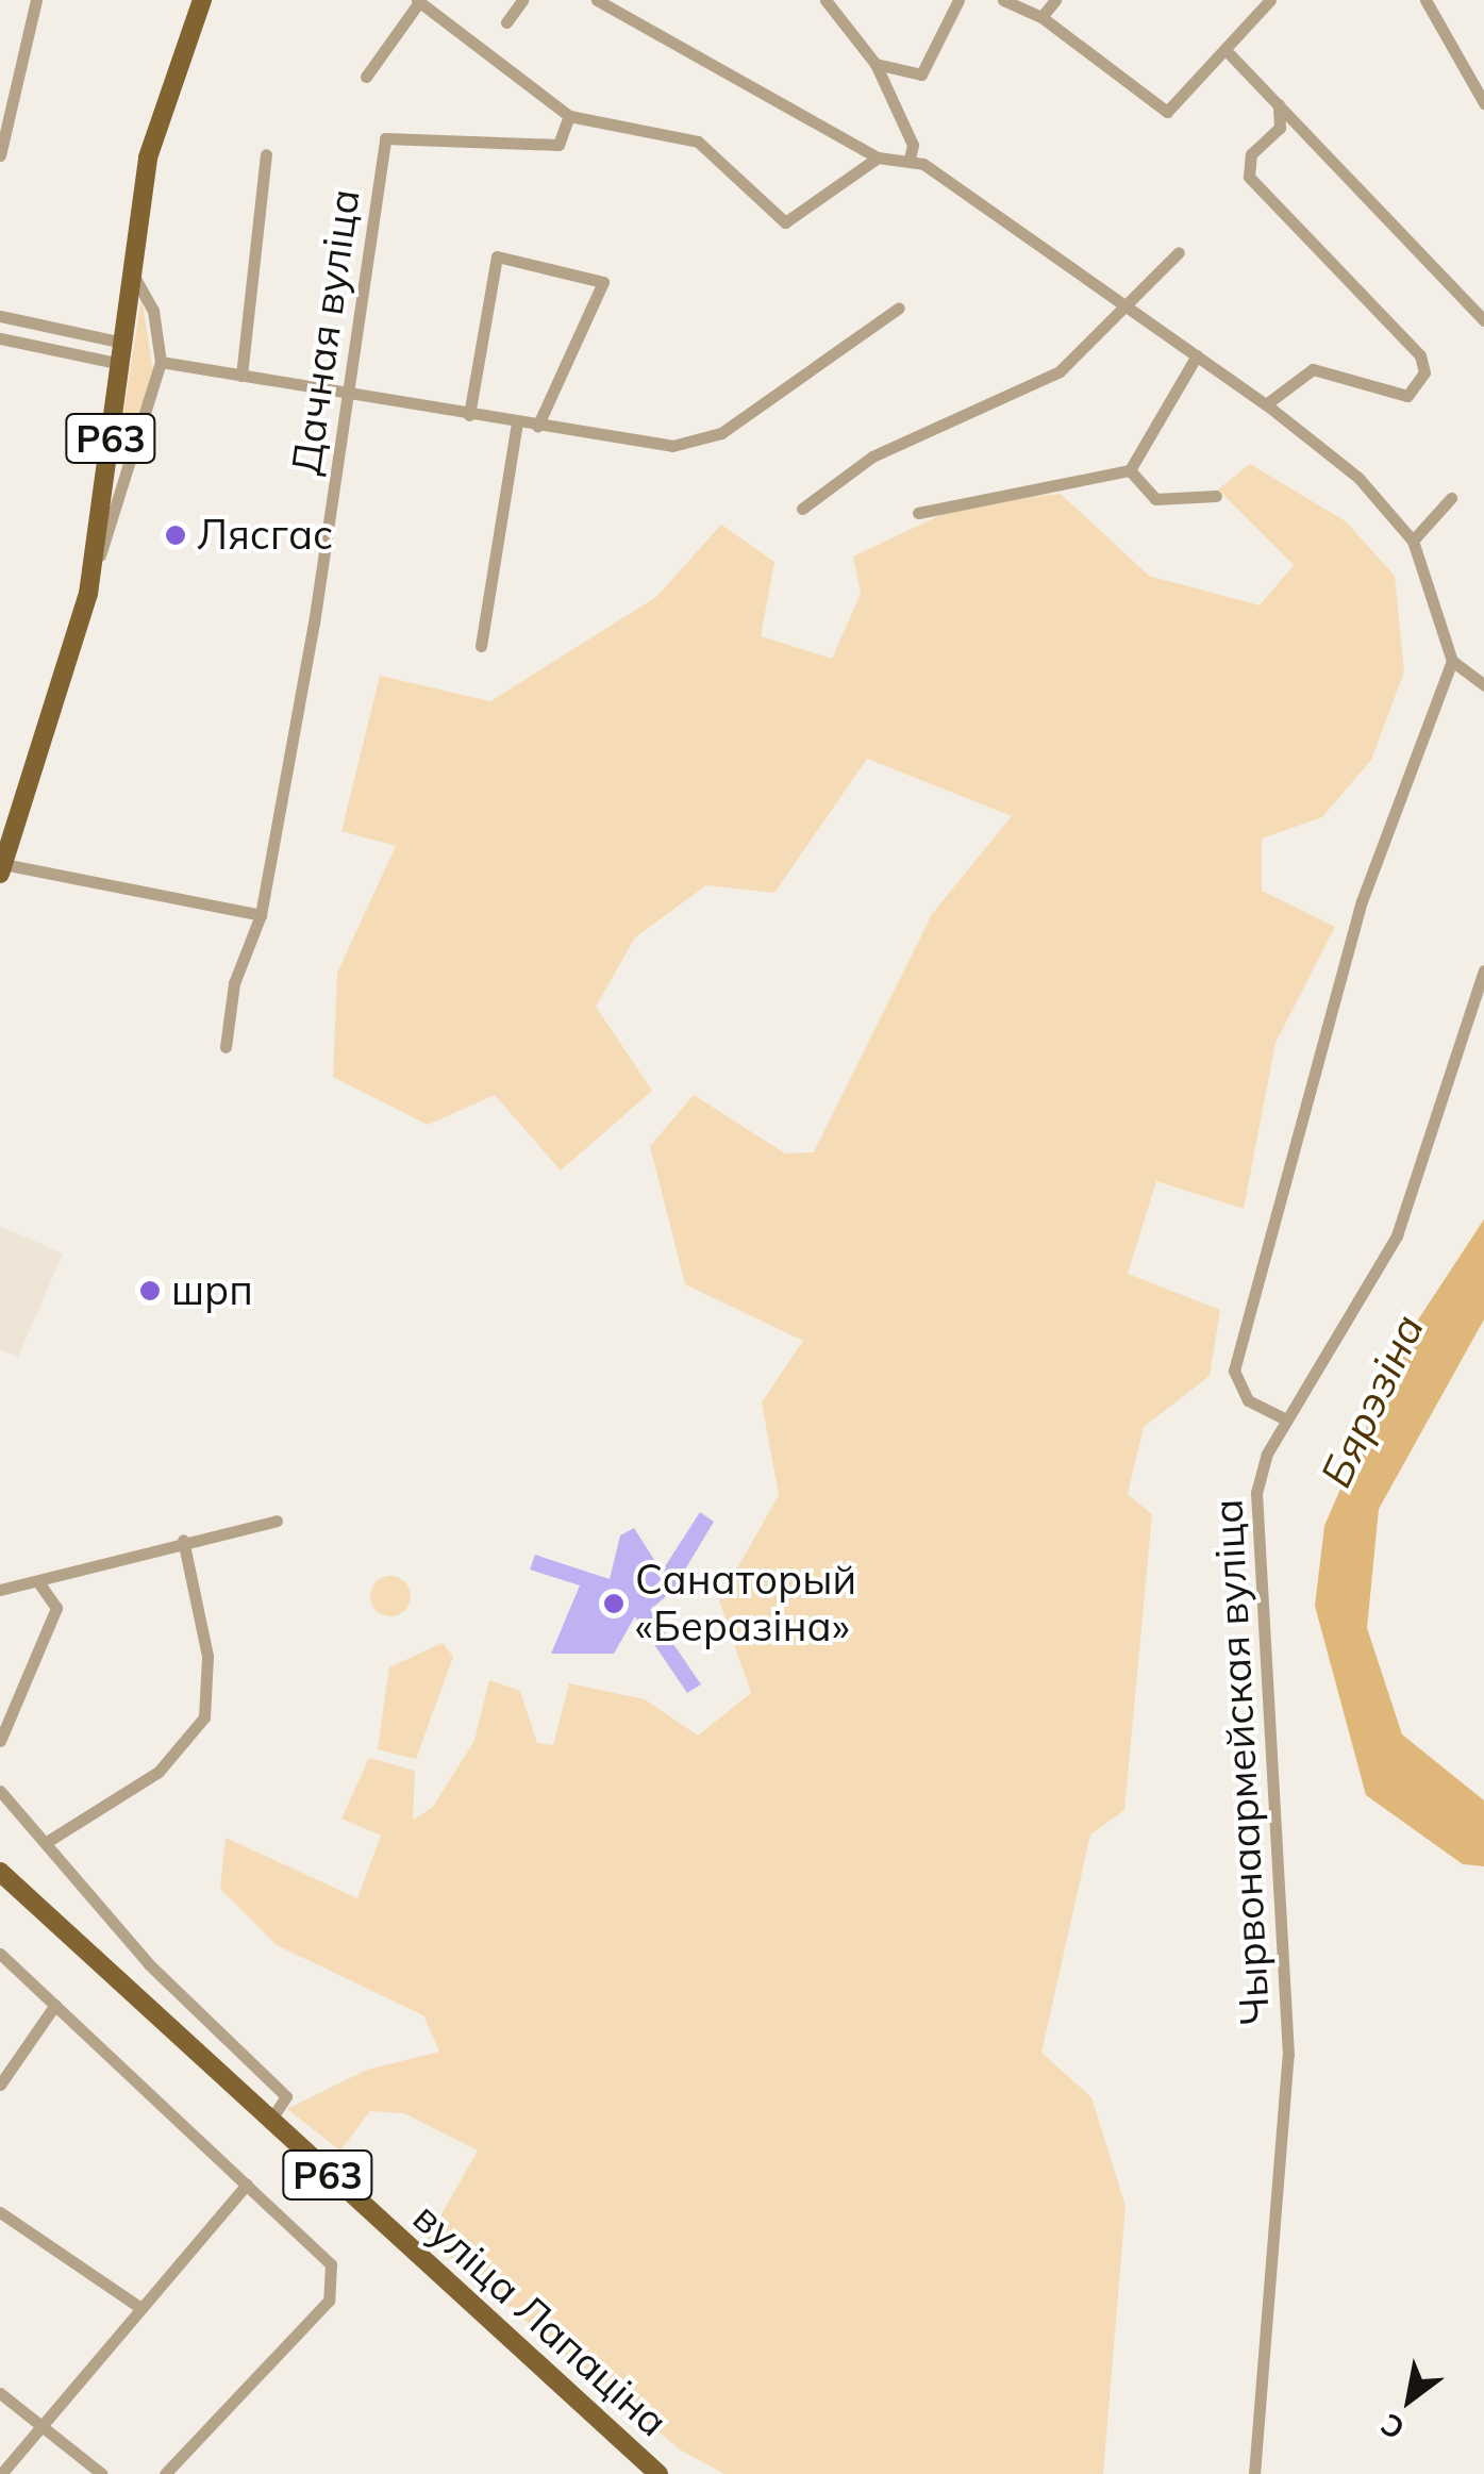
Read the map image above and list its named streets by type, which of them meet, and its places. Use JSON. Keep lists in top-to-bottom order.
{
  "streets": {
    "main road": ["Р63", "вуліца Лапаціна"],
    "street": ["Дачная вуліца", "Чырвонаармейская вуліца"]
  },
  "water": ["Бярэзіна"],
  "places": ["Лясгас", "шрп", "Санаторый «Беразіна»"],
  "north": "bottom left"
}
